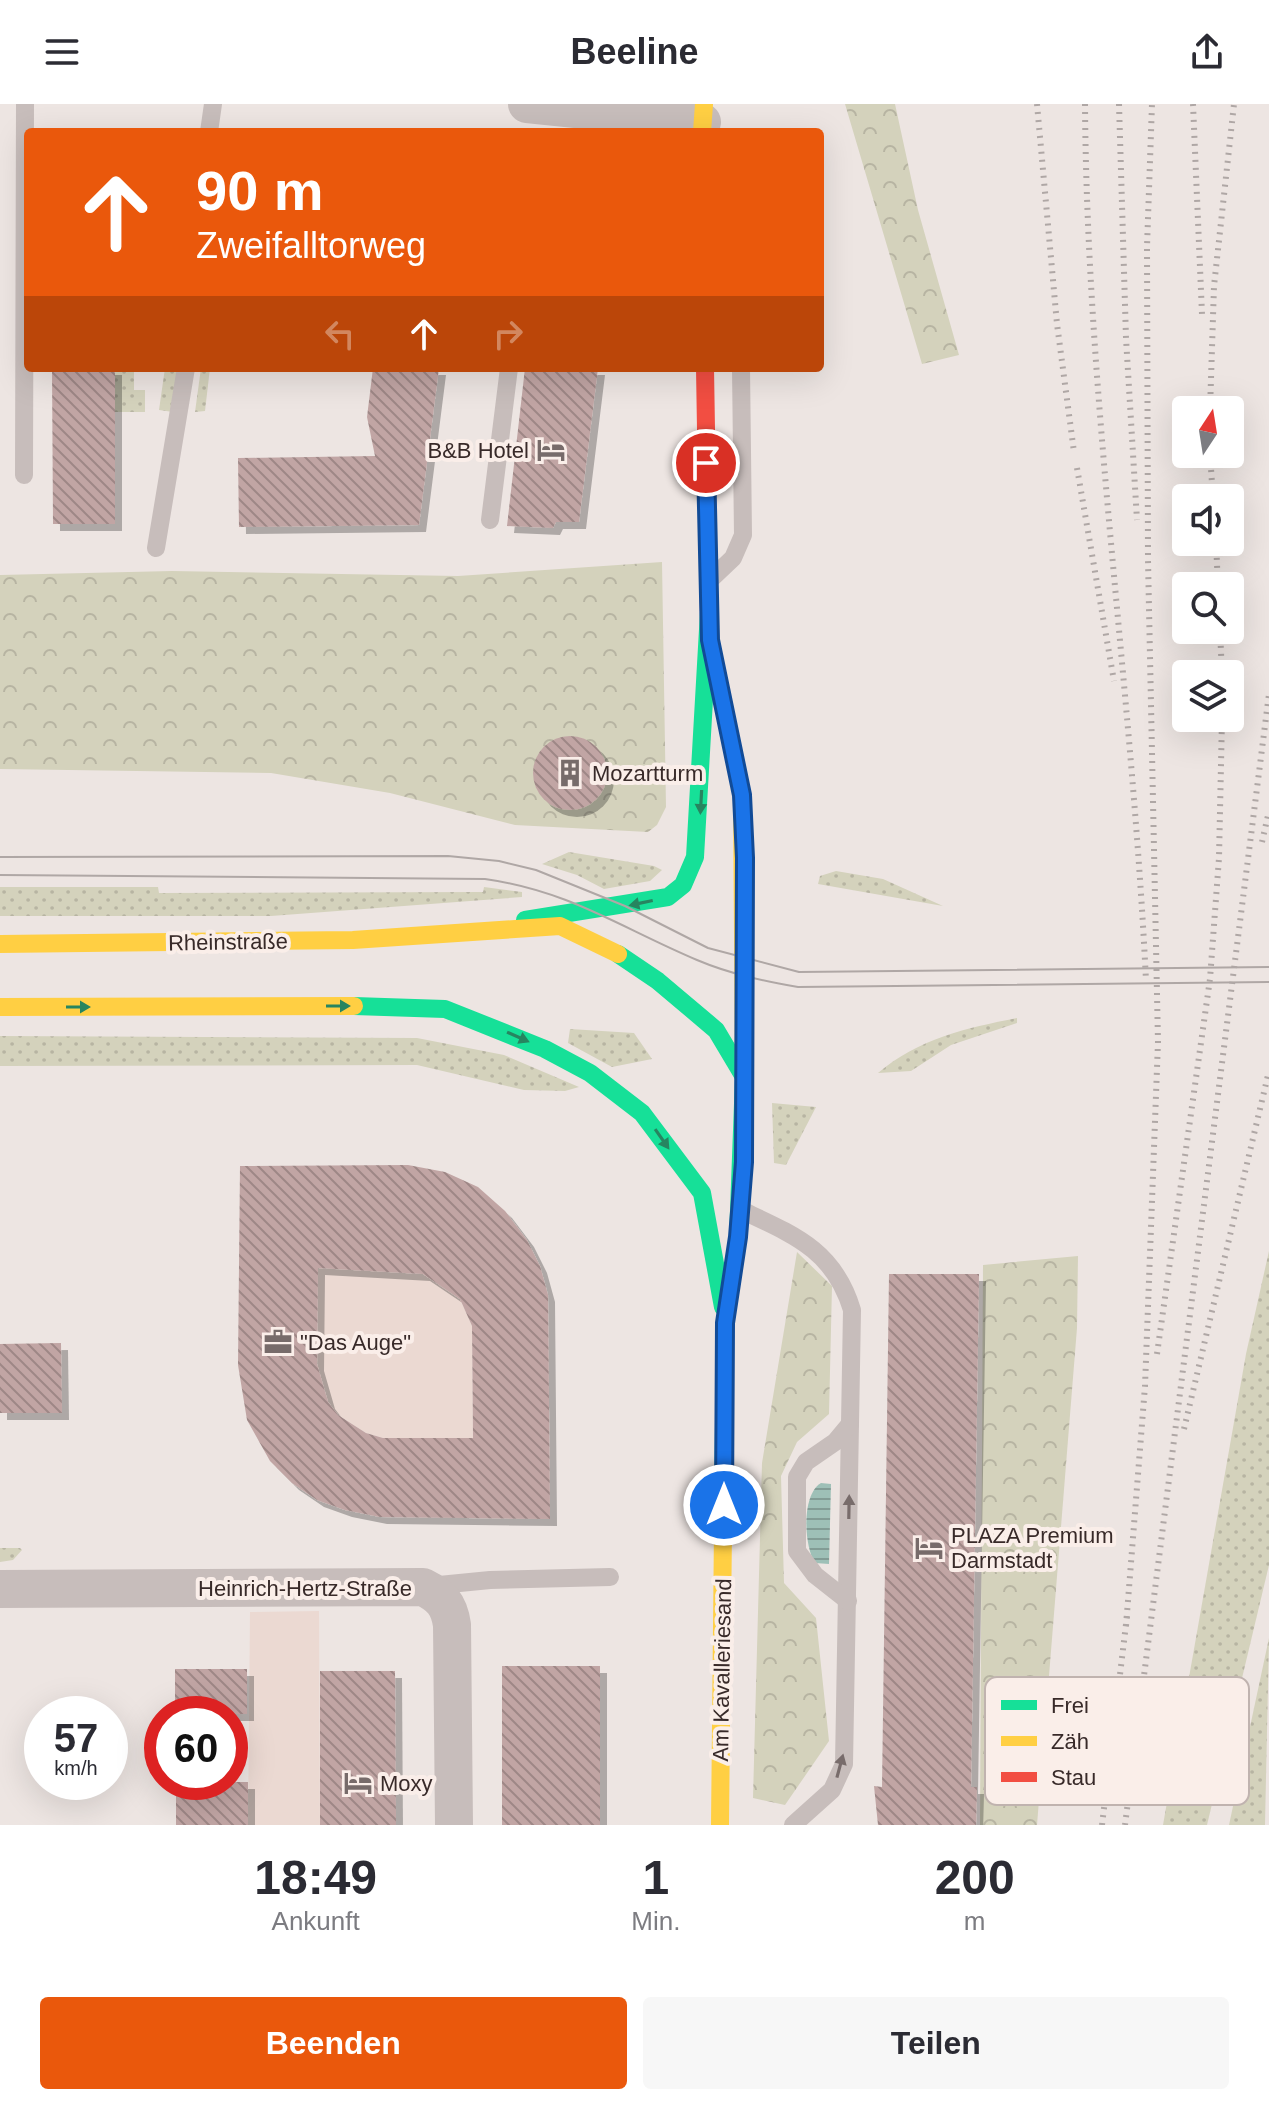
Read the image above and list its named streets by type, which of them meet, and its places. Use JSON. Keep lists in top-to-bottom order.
{
  "streets": {
    "main road": ["Rheinstraße", "Am Kavalleriesand"],
    "street": ["Heinrich-Hertz-Straße"]
  },
  "crossings": [
    ["Rheinstraße", "Am Kavalleriesand"]
  ],
  "one_way": ["Am Kavalleriesand"],
  "places": {
    "hotel": ["B&B Hotel", "PLAZA Premium Darmstadt", "Moxy"],
    "building": ["Mozartturm"],
    "office": ["\"Das Auge\""]
  },
  "legend": ["Frei", "Zäh", "Stau"],
  "north": "top",
  "page": {
    "header": "Beeline",
    "turn": ["90 m", "Zweifalltorweg"],
    "speed": "57 km/h",
    "limit": "60",
    "eta": [
      "18:49",
      "Ankunft",
      "1",
      "Min.",
      "200",
      "m"
    ],
    "buttons": ["Beenden", "Teilen"]
  }
}
